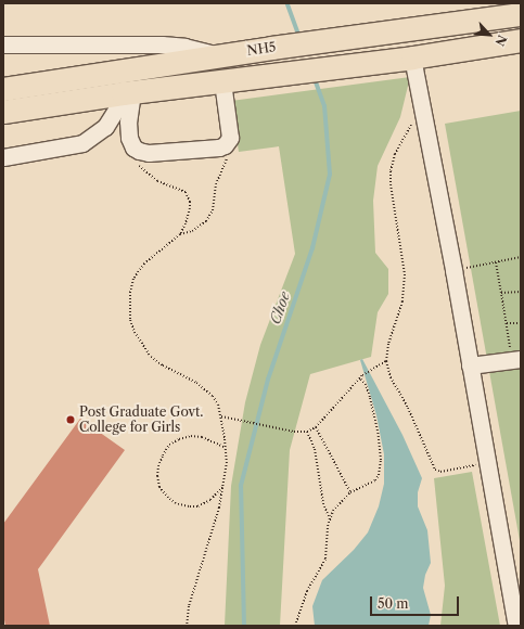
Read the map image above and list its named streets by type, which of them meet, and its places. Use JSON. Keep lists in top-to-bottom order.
{
  "streets": {
    "highway": ["NH5"]
  },
  "water": ["Choe"],
  "places": ["Post Graduate Govt. College for Girls"],
  "scale_bar": "50 m",
  "north": "bottom right"
}
